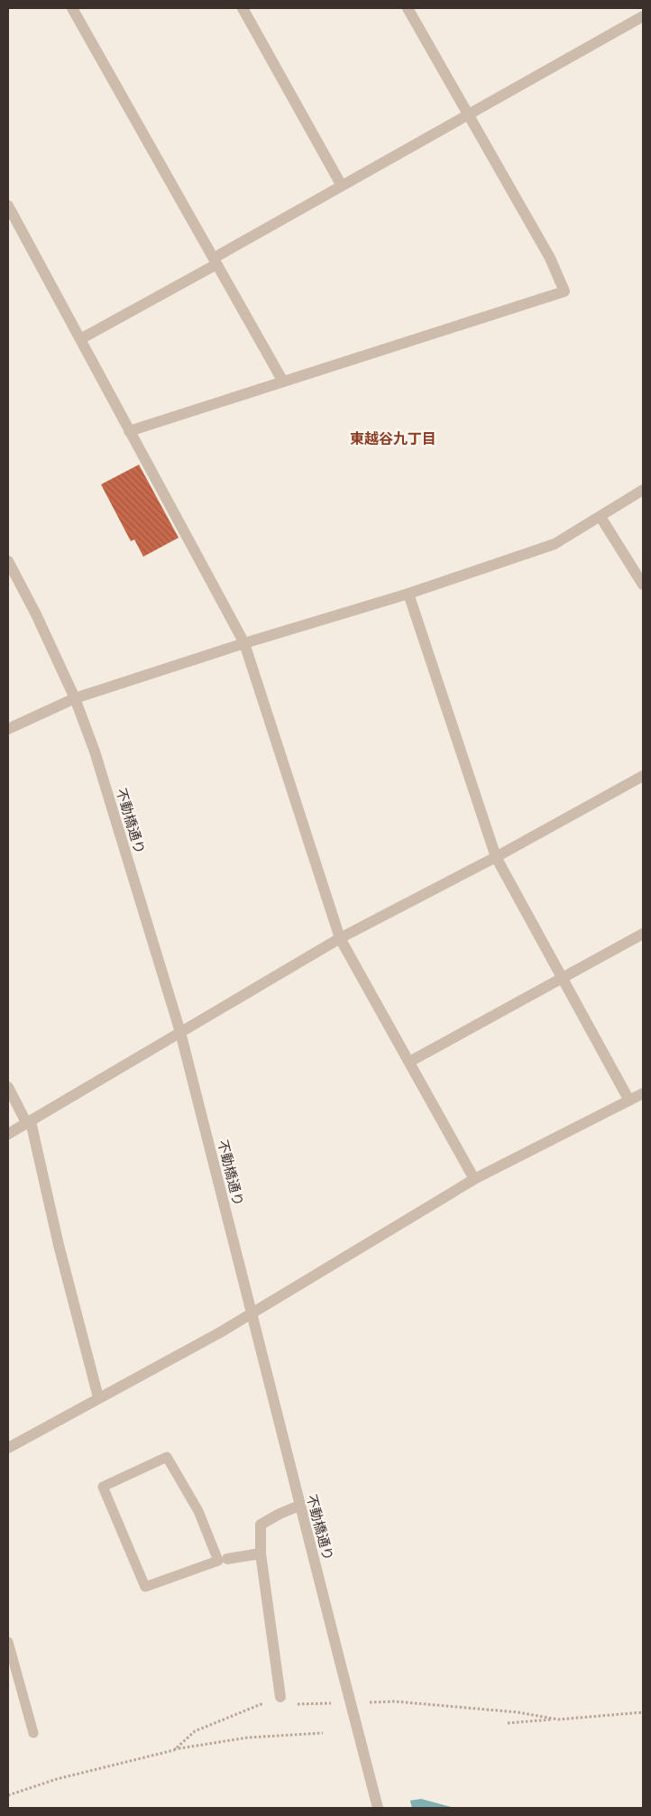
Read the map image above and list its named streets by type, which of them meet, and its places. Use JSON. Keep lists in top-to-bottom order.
{
  "streets": {
    "street": ["不動橋通り"]
  },
  "districts": ["東越谷九丁目"]
}
